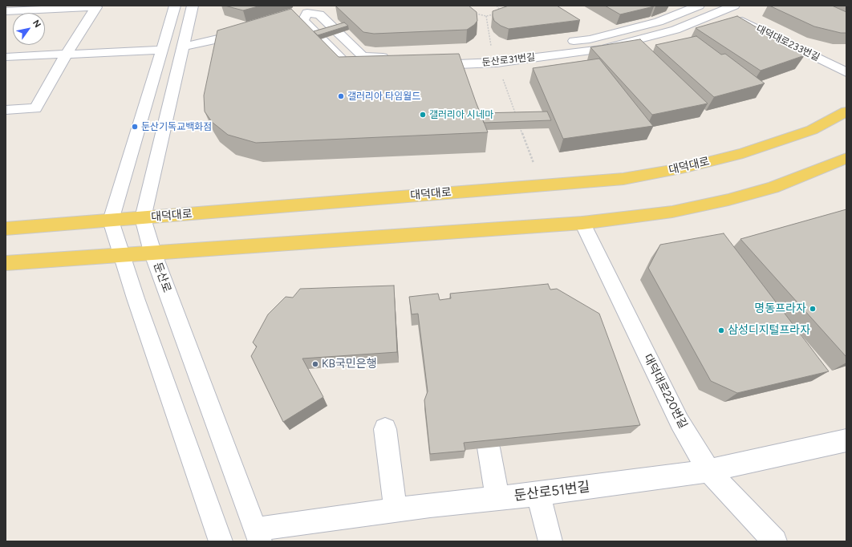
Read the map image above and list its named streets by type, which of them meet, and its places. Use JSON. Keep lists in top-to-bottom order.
{
  "streets": {
    "main road": ["대덕대로"],
    "street": [
      "대덕대로233번길",
      "둔산로31번길",
      "둔산로",
      "대덕대로220번길",
      "둔산로51번길"
    ]
  },
  "crossings": [
    ["대덕대로233번길", "둔산로31번길"],
    ["대덕대로", "둔산로"],
    ["둔산로", "둔산로51번길"],
    ["대덕대로220번길", "둔산로51번길"]
  ],
  "places": [
    "갤러리아 타임월드",
    "갤러리아 시네마",
    "둔산기독교백화점",
    "명동프라자",
    "삼성디지털프라자",
    "KB국민은행"
  ],
  "north": "top right"
}
